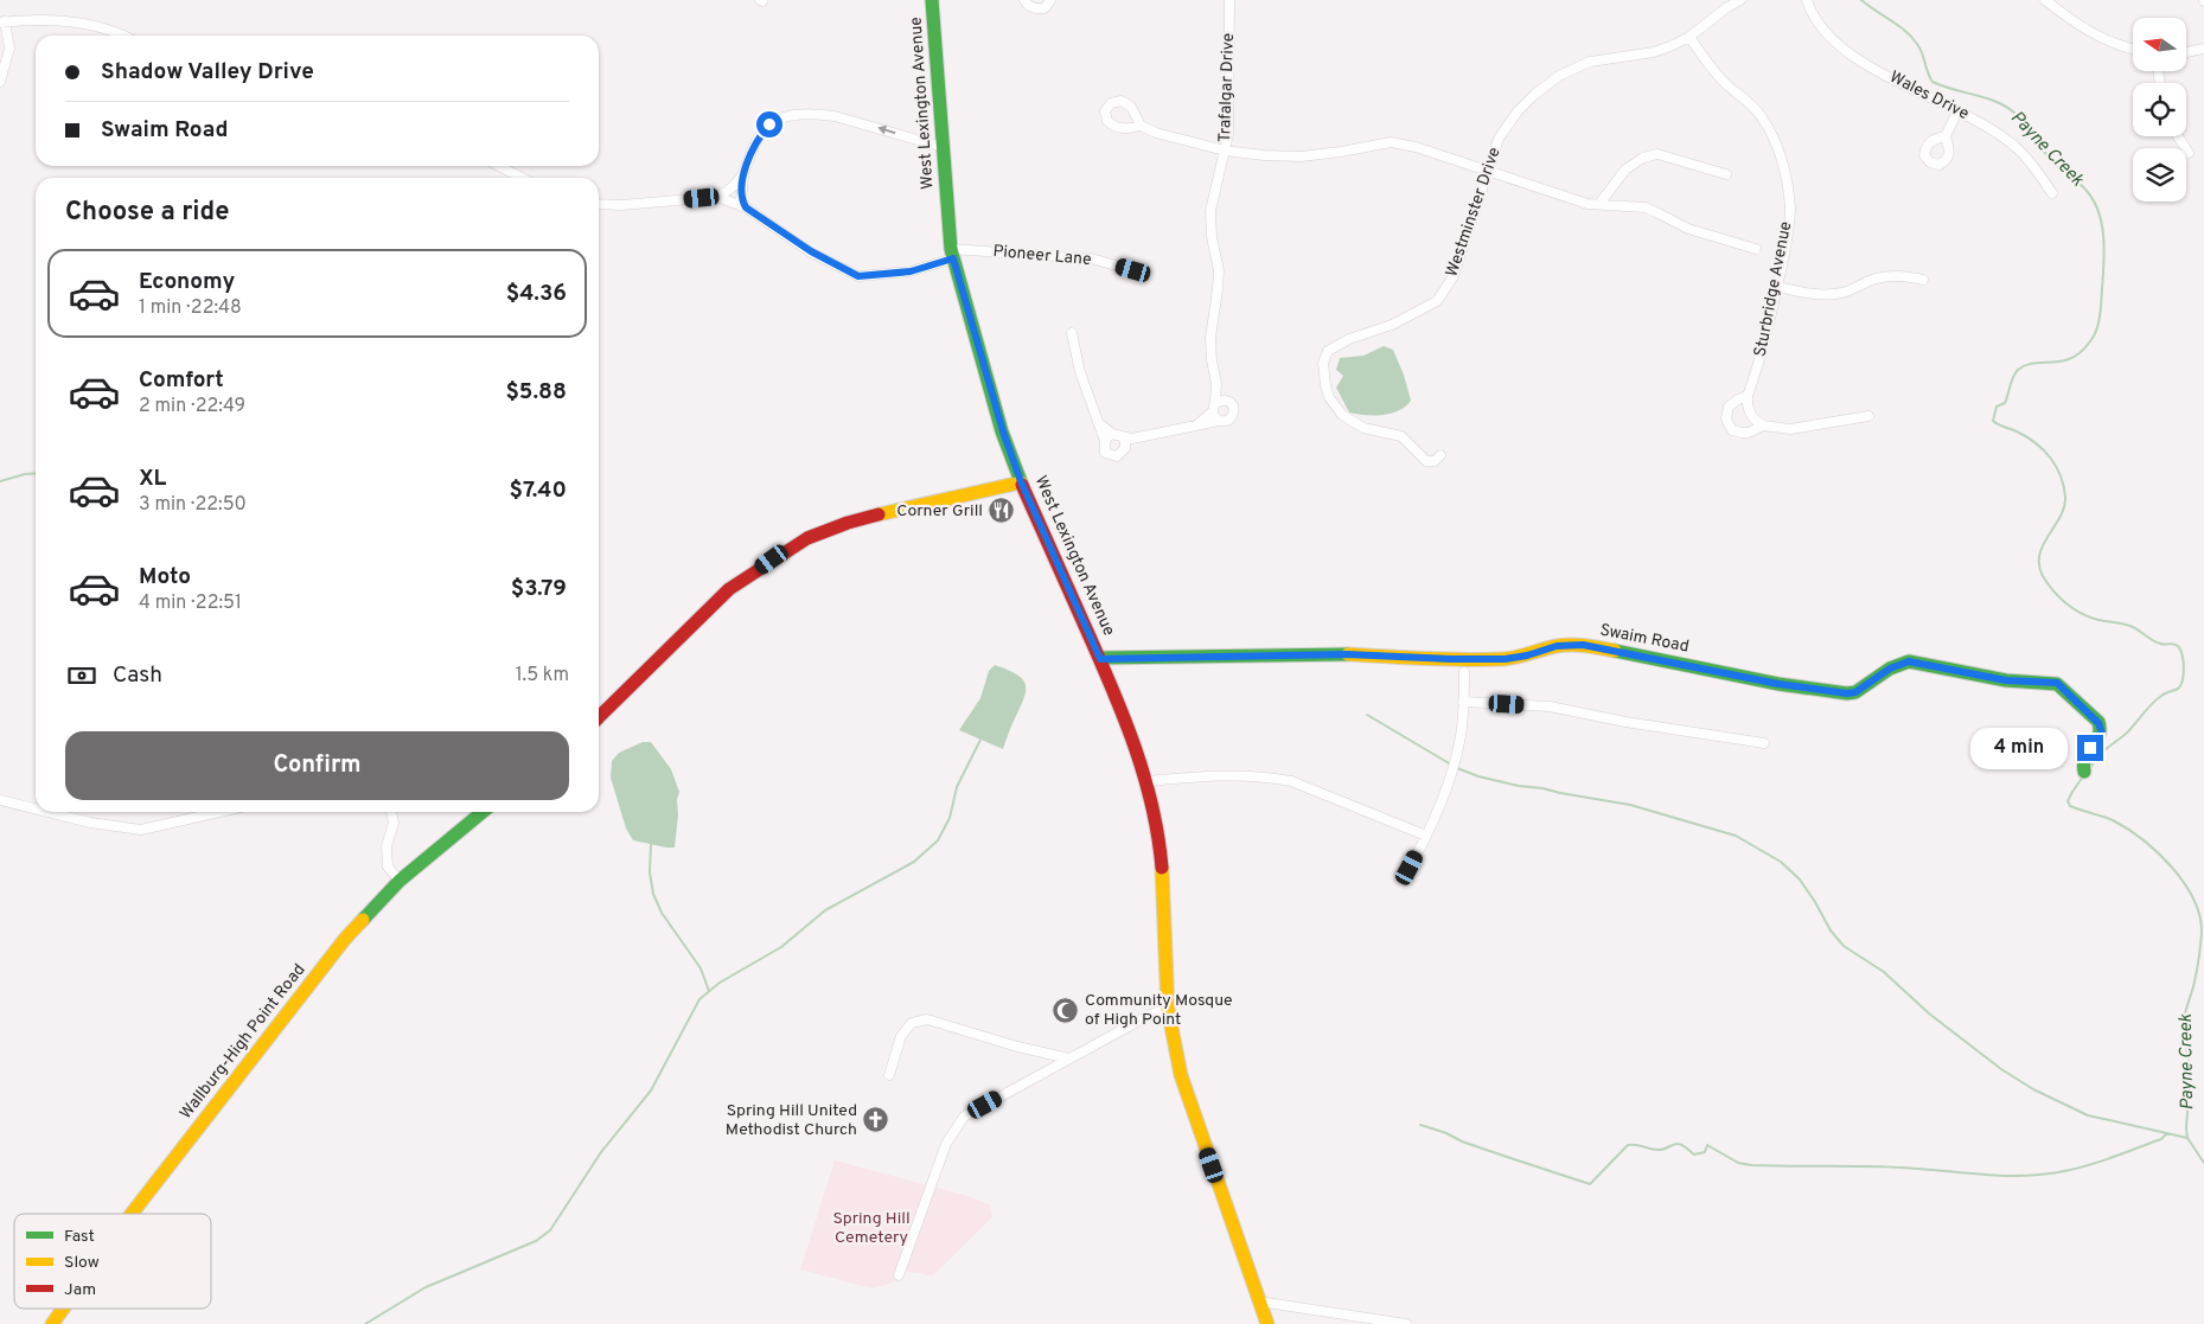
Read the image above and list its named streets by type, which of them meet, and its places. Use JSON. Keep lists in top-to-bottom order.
{
  "streets": {
    "street": [
      "Trafalgar Drive",
      "Wales Drive",
      "West Lexington Avenue",
      "Westminster Drive",
      "Pioneer Lane",
      "Sturbridge Avenue",
      "Swaim Road",
      "Wallburg-High Point Road"
    ]
  },
  "crossings": [
    ["West Lexington Avenue", "Pioneer Lane"],
    ["West Lexington Avenue", "Swaim Road"],
    ["Westminster Drive", "Sturbridge Avenue"]
  ],
  "water": ["Payne Creek"],
  "parks": ["Spring Hill Cemetery"],
  "places": {
    "restaurant": ["Corner Grill"],
    "mosque": ["Community Mosque of High Point"],
    "church": ["Spring Hill United Methodist Church"]
  },
  "legend": ["Fast", "Slow", "Jam"],
  "north": "left",
  "page": {
    "banner": ["Shadow Valley Drive", "Swaim Road"],
    "heading": "Choose a ride",
    "list": [
      {
        "name": "Economy",
        "note": "1 min · 22:48",
        "value": "$4.36"
      },
      {
        "name": "Comfort",
        "note": "2 min · 22:49",
        "value": "$5.88"
      },
      {
        "name": "XL",
        "note": "3 min · 22:50",
        "value": "$7.40"
      },
      {
        "name": "Moto",
        "note": "4 min · 22:51",
        "value": "$3.79"
      }
    ],
    "pay": ["Cash", "1.5 km"],
    "buttons": "Confirm",
    "bubble": "4 min"
  }
}
